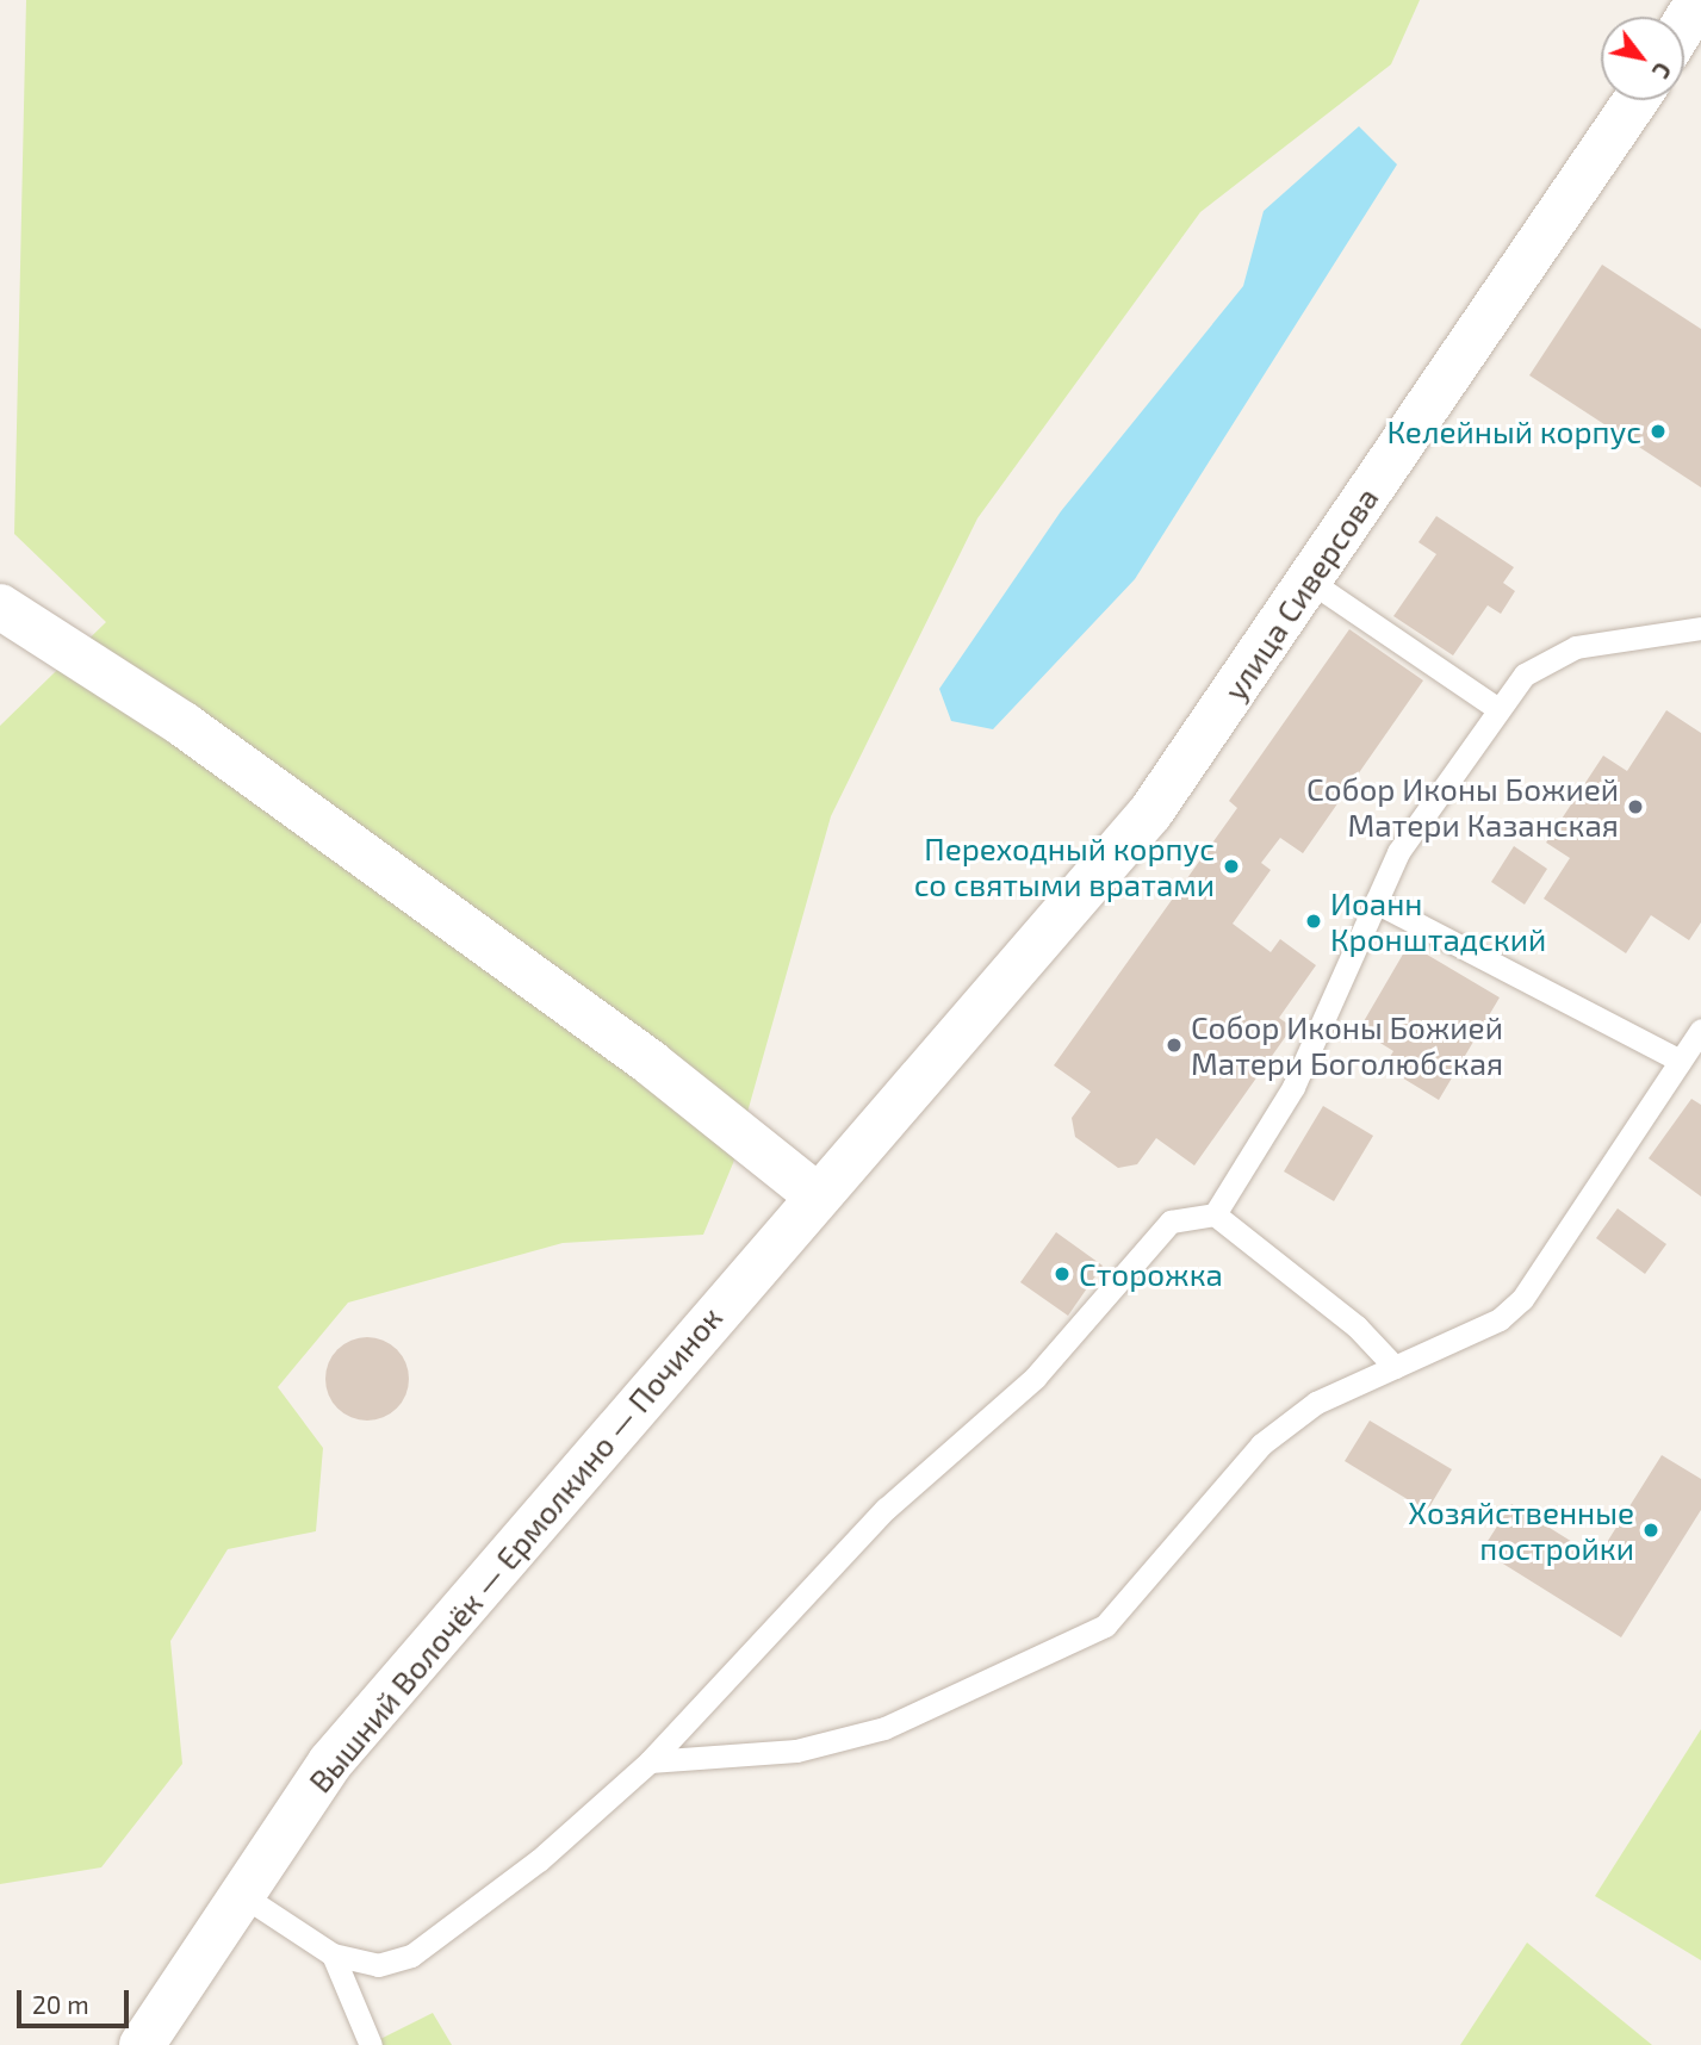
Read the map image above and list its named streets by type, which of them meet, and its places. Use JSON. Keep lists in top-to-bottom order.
{
  "streets": {
    "street": ["улица Сиверсова", "Вышний Волочёк — Ермолкино — Починок"]
  },
  "crossings": [
    ["улица Сиверсова", "Вышний Волочёк — Ермолкино — Починок"]
  ],
  "places": [
    "Келейный корпус",
    "Собор Иконы Божией Матери Казанская",
    "Переходный корпус со святыми вратами",
    "Иоанн Кронштадский",
    "Собор Иконы Божией Матери Боголюбская",
    "Сторожка",
    "Хозяйственные постройки"
  ],
  "scale_bar": "20 m",
  "north": "bottom right"
}
